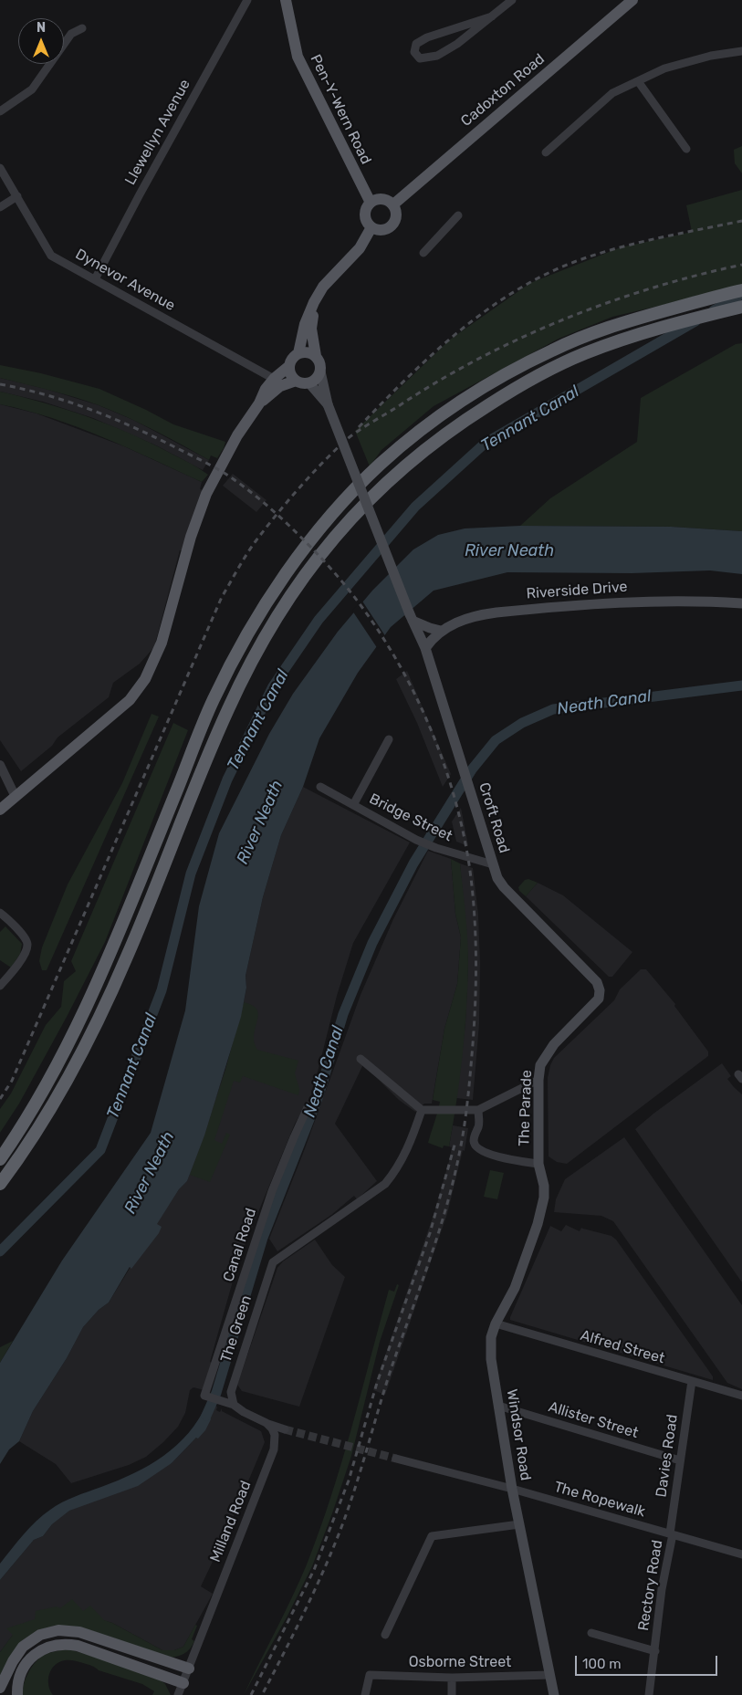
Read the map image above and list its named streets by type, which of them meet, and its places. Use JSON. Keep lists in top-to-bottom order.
{
  "streets": {
    "main road": [
      "Cadoxton Road",
      "Pen-Y-Wern Road",
      "Riverside Drive",
      "Croft Road",
      "The Parade",
      "Windsor Road"
    ],
    "street": [
      "Llewellyn Avenue",
      "Dynevor Avenue",
      "Bridge Street",
      "Canal Road",
      "The Green",
      "Alfred Street",
      "Allister Street",
      "Davies Road",
      "The Ropewalk",
      "Milland Road",
      "Rectory Road",
      "Osborne Street"
    ]
  },
  "crossings": [
    ["Cadoxton Road", "Pen-Y-Wern Road"],
    ["Llewellyn Avenue", "Dynevor Avenue"],
    ["Riverside Drive", "Croft Road"],
    ["Bridge Street", "Croft Road"],
    ["Croft Road", "The Parade"],
    ["The Parade", "Windsor Road"],
    ["Canal Road", "The Green"],
    ["Alfred Street", "Windsor Road"],
    ["Alfred Street", "Davies Road"],
    ["Allister Street", "Windsor Road"],
    ["Allister Street", "Davies Road"],
    ["Windsor Road", "The Ropewalk"],
    ["Windsor Road", "Osborne Street"],
    ["Davies Road", "The Ropewalk"],
    ["Davies Road", "Rectory Road"],
    ["The Ropewalk", "Rectory Road"]
  ],
  "water": ["Tennant Canal", "River Neath", "Neath Canal"],
  "scale_bar": "100 m",
  "north": "top"
}
